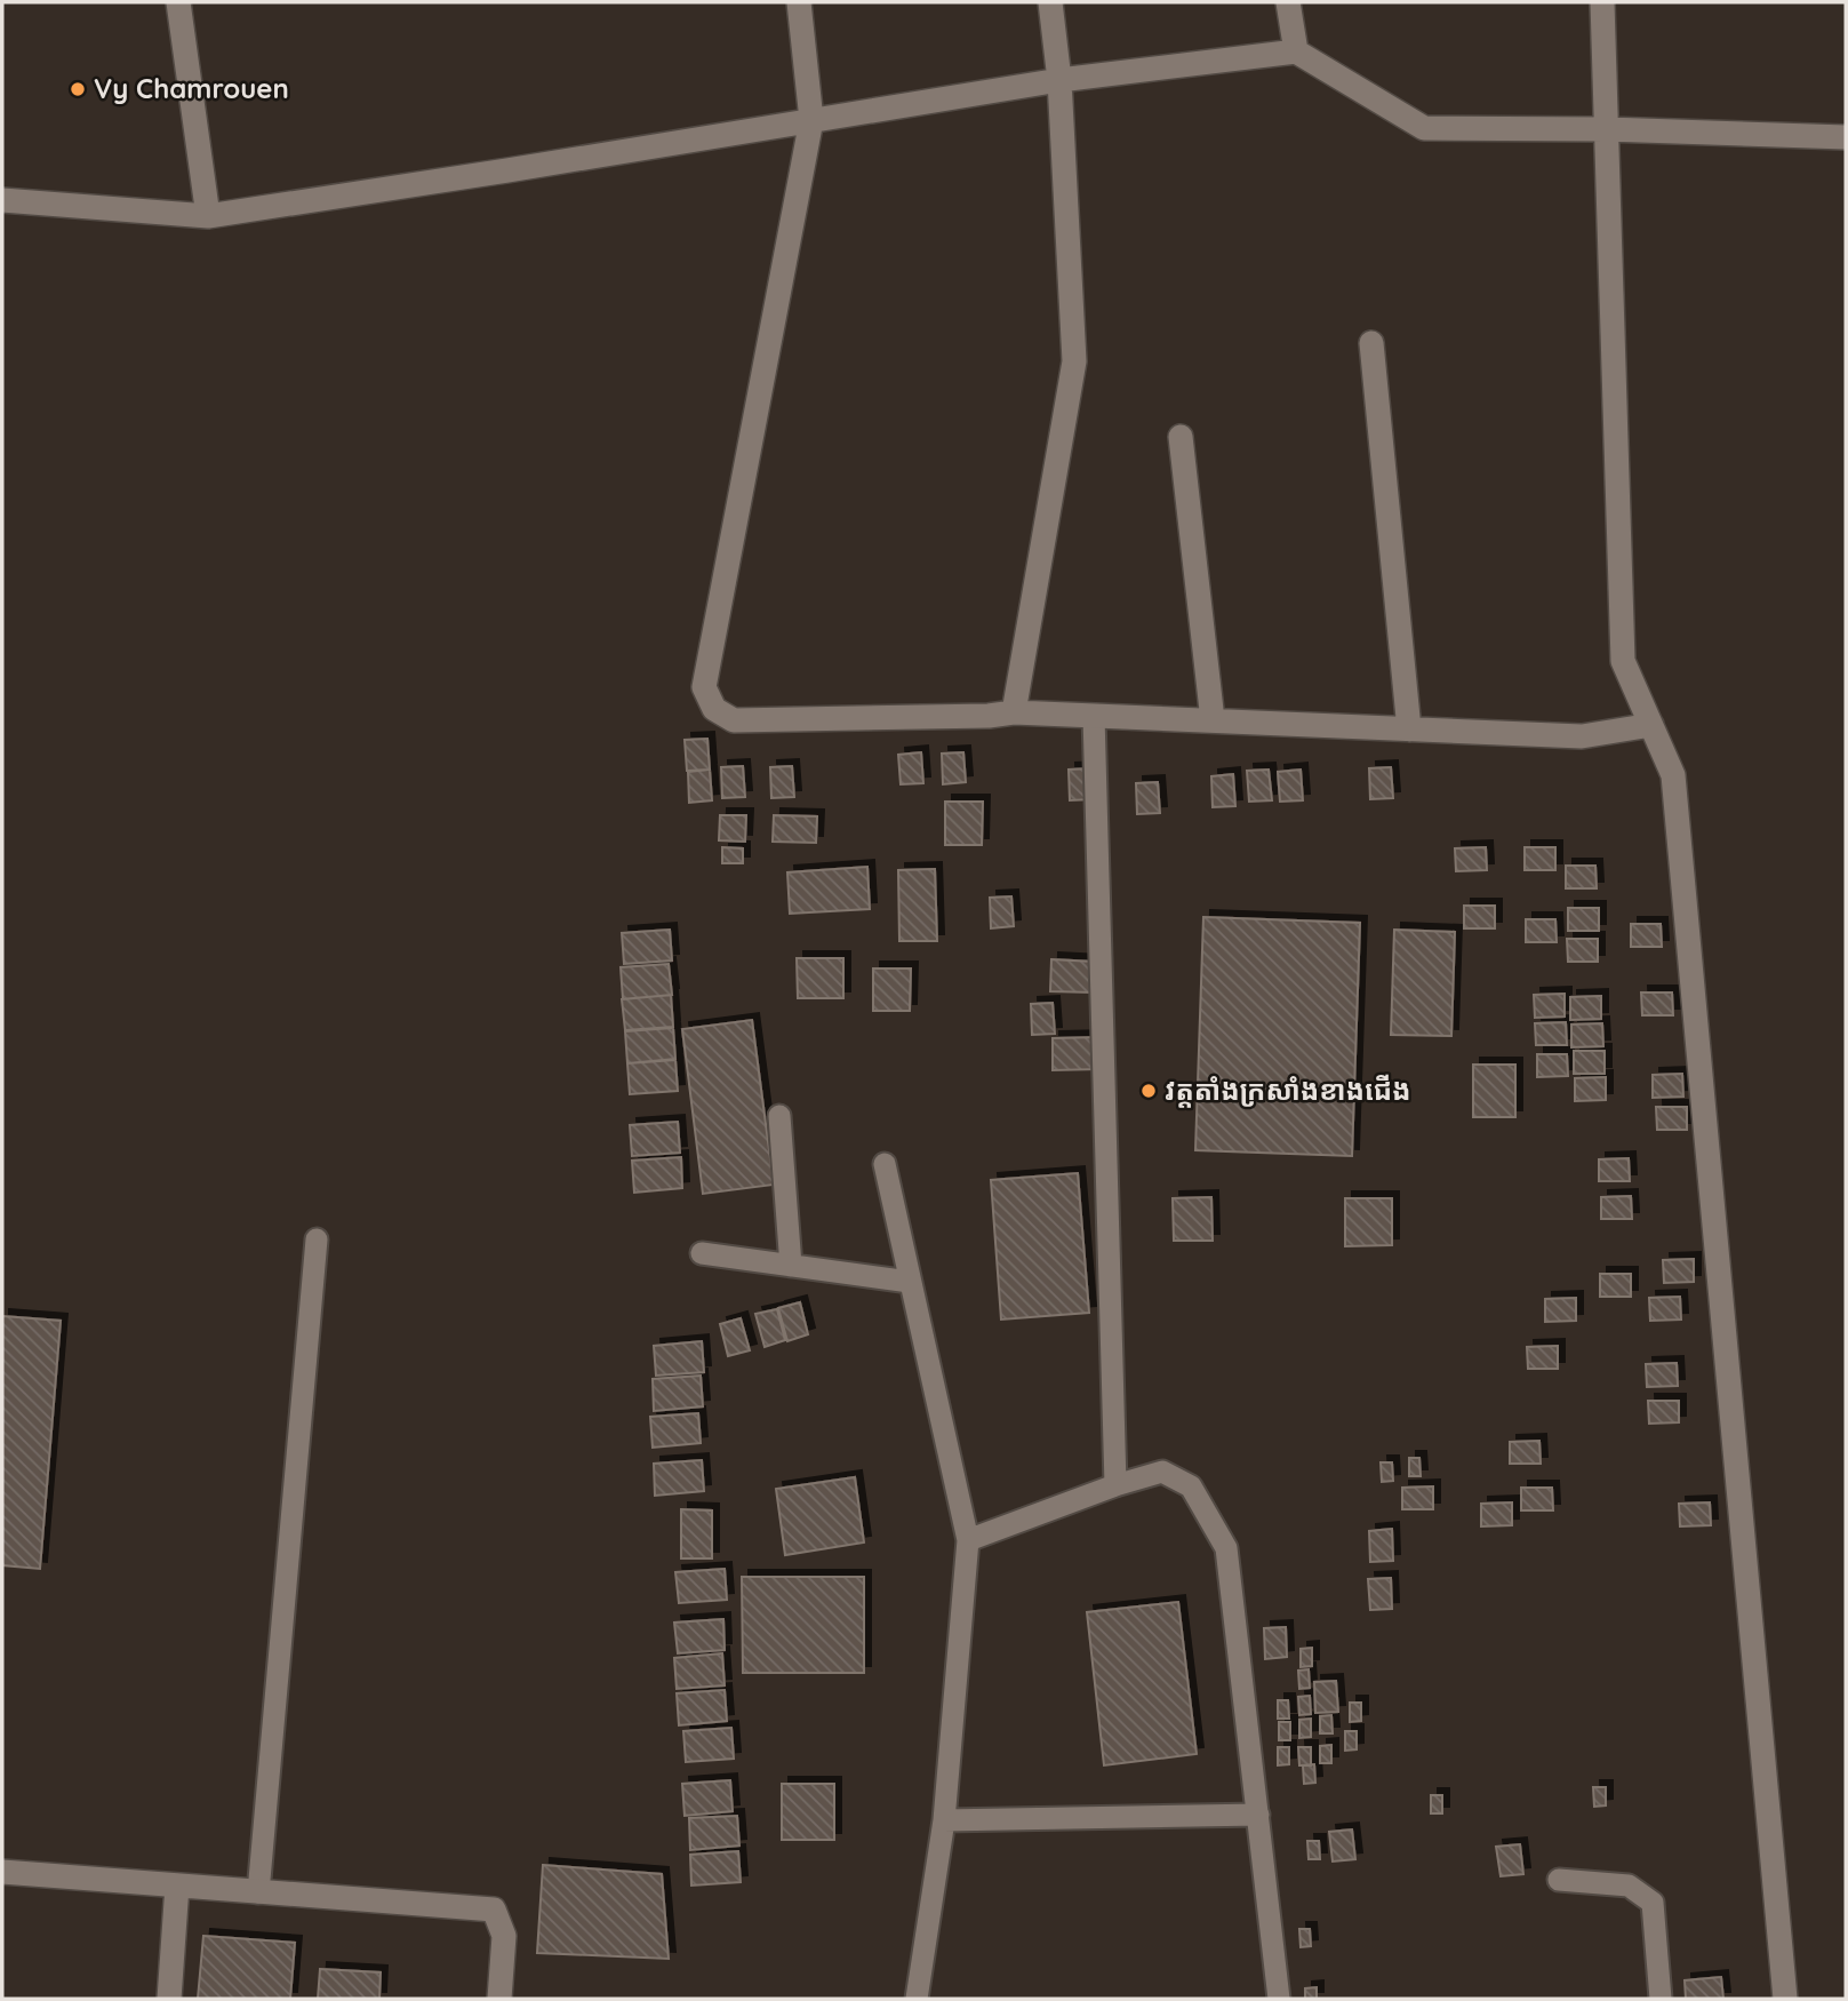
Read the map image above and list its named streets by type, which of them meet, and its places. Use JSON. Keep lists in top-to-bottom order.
{
  "places": ["Vy Chamrouen", "វត្តតាំងក្រសាំងខាងជើង"]
}
